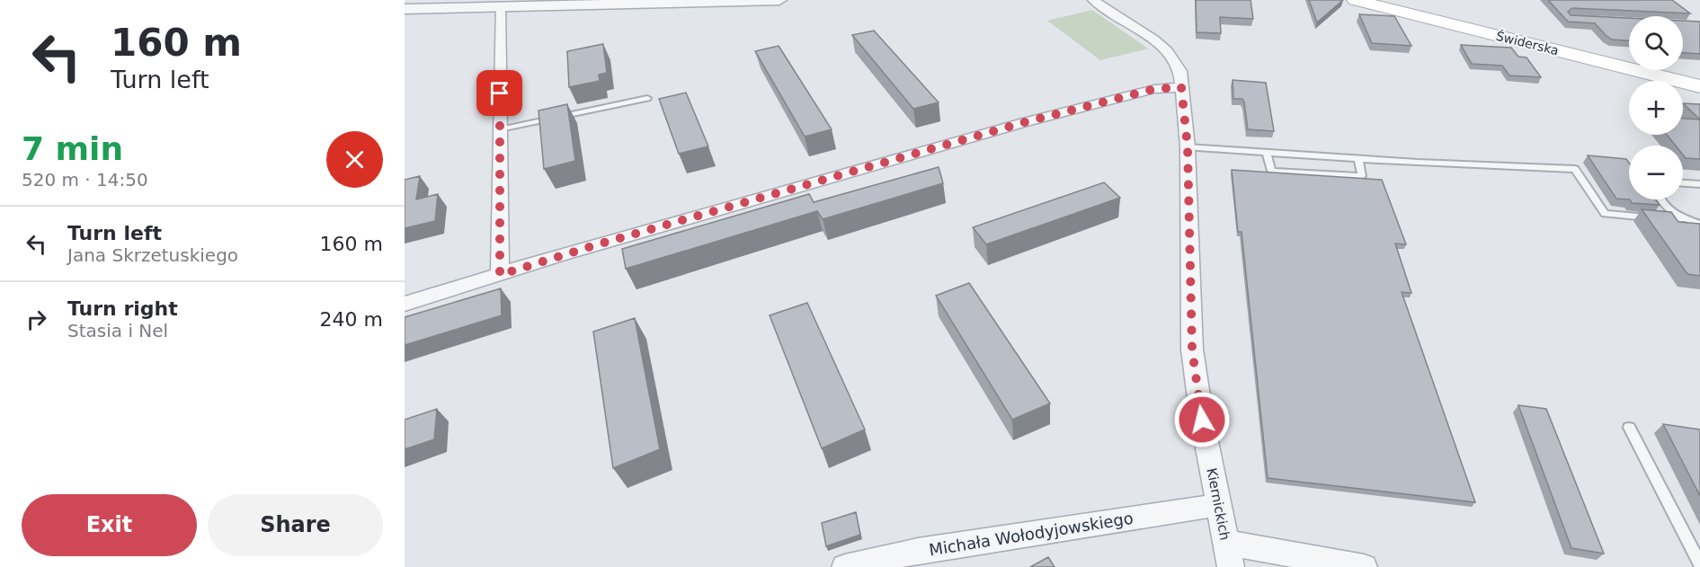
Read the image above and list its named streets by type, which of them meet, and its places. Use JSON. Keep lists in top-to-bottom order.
{
  "streets": {
    "main road": ["Świderska"],
    "street": ["Kiernickich", "Michała Wołodyjowskiego"]
  },
  "crossings": [
    ["Kiernickich", "Michała Wołodyjowskiego"]
  ],
  "page": {
    "turn": ["160 m", "Turn left"],
    "map_buttons": ["+", "−"],
    "heading": ["7 min", "520 m · 14:50"],
    "list": [
      {
        "name": "Turn left",
        "note": "Jana Skrzetuskiego",
        "value": "160 m"
      },
      {
        "name": "Turn right",
        "note": "Stasia i Nel",
        "value": "240 m"
      }
    ],
    "buttons": ["Exit", "Share"]
  }
}
